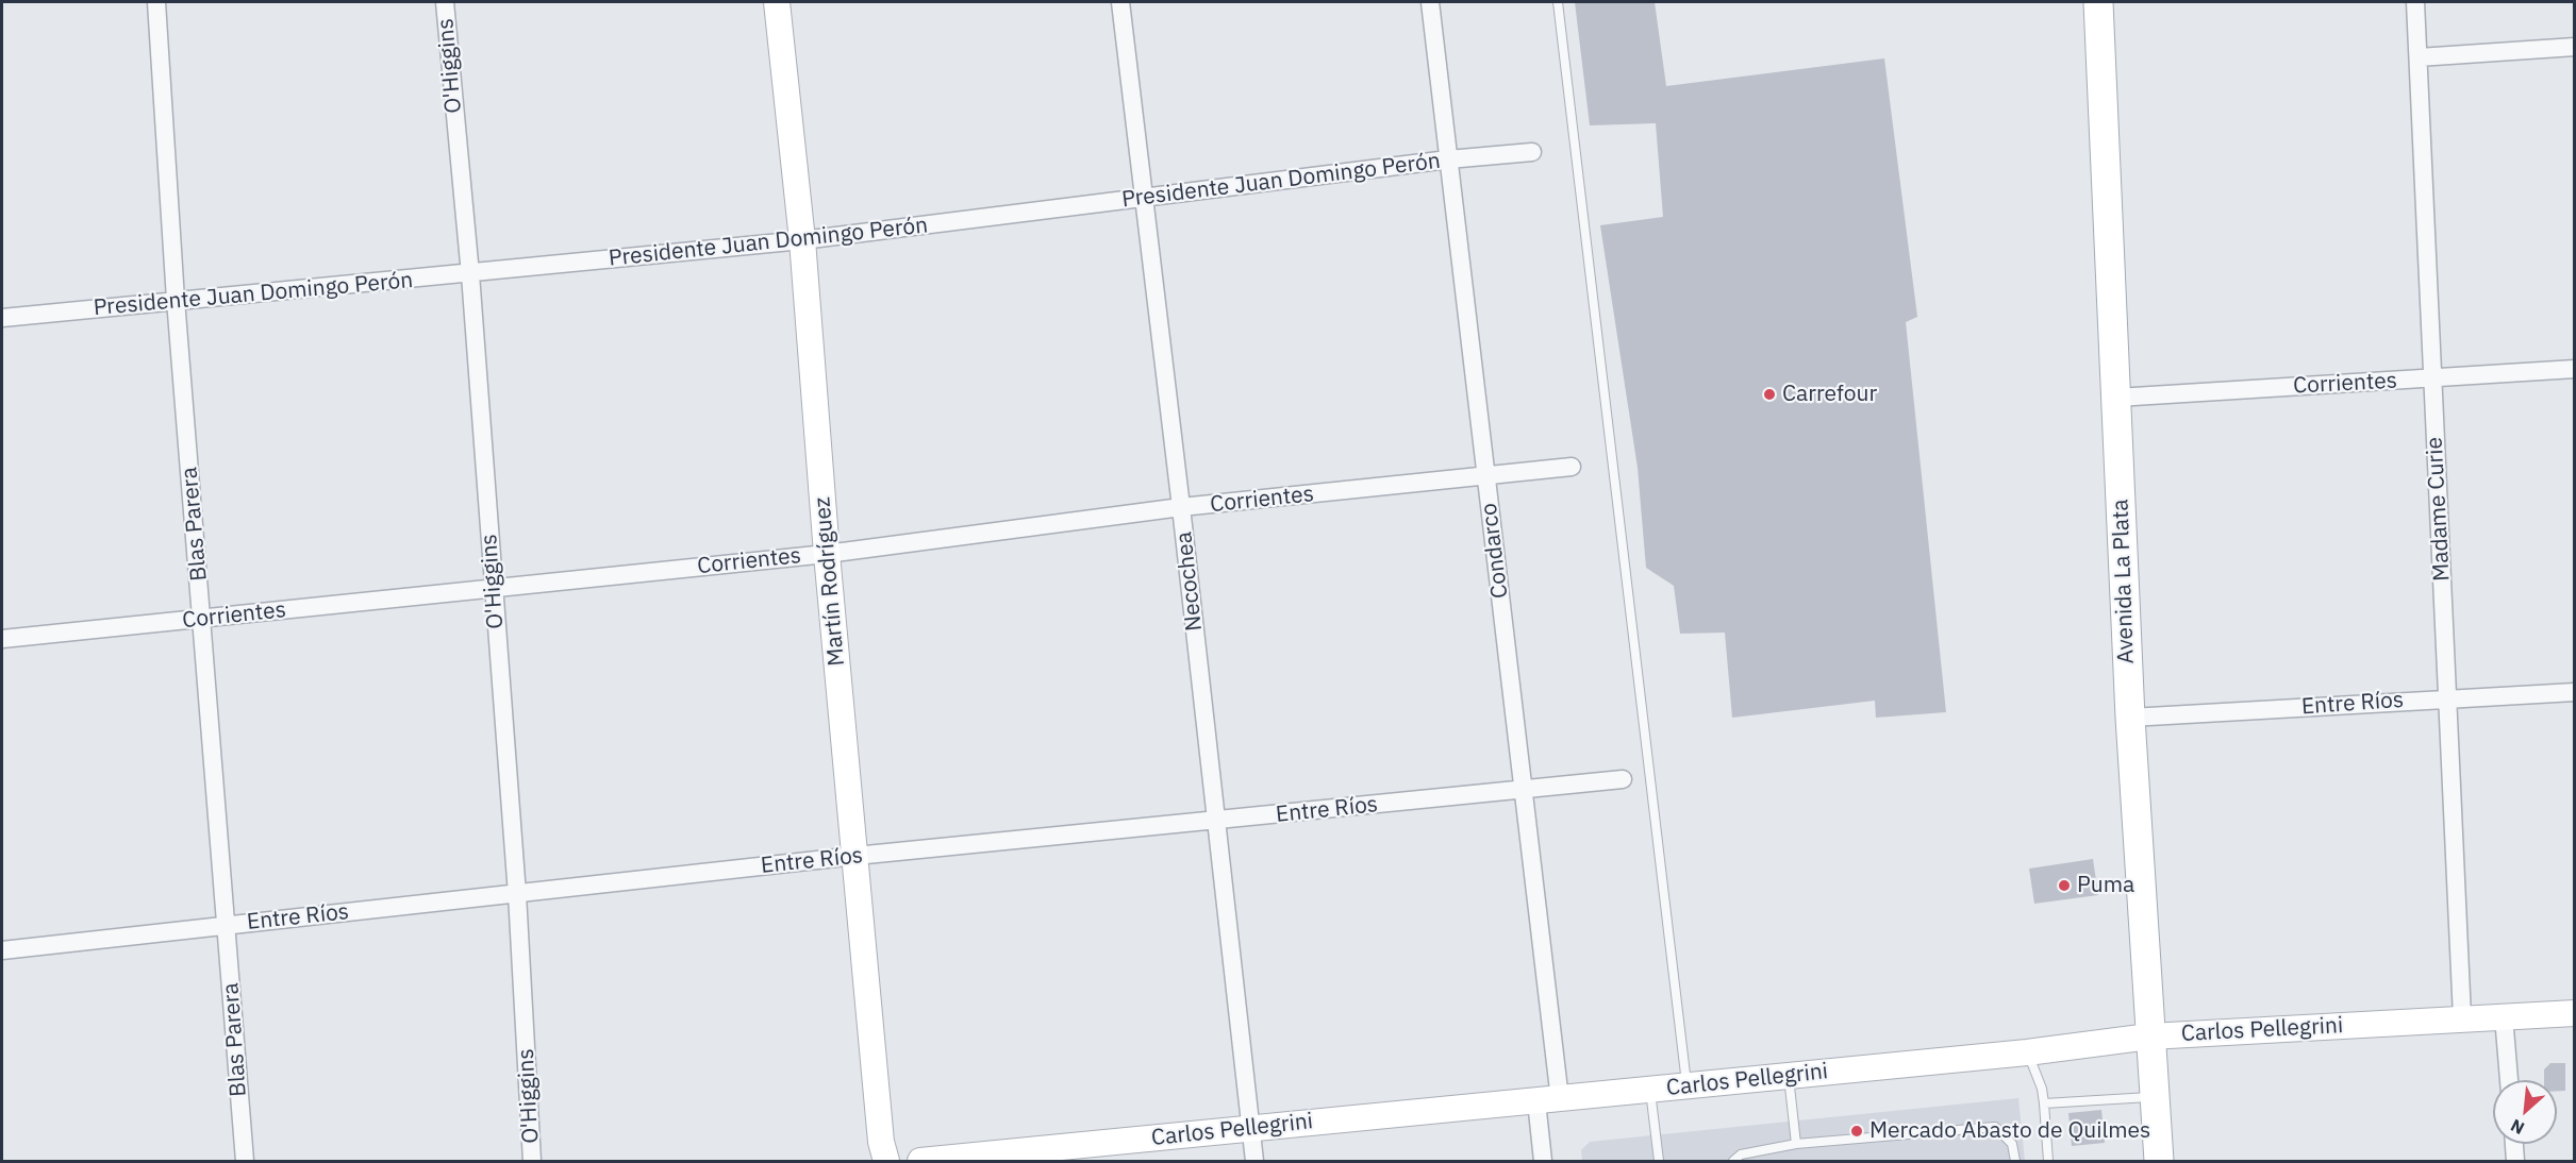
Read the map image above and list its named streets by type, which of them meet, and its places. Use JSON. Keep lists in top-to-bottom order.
{
  "streets": {
    "main road": ["Avenida La Plata"],
    "street": [
      "O'Higgins",
      "Presidente Juan Domingo Perón",
      "Corrientes",
      "Madame Curie",
      "Blas Parera",
      "Condarco",
      "Martín Rodríguez",
      "Necochea",
      "Entre Ríos",
      "Carlos Pellegrini"
    ]
  },
  "crossings": [
    ["O'Higgins", "Presidente Juan Domingo Perón"],
    ["O'Higgins", "Corrientes"],
    ["O'Higgins", "Entre Ríos"],
    ["Presidente Juan Domingo Perón", "Blas Parera"],
    ["Presidente Juan Domingo Perón", "Condarco"],
    ["Presidente Juan Domingo Perón", "Martín Rodríguez"],
    ["Presidente Juan Domingo Perón", "Necochea"],
    ["Corrientes", "Madame Curie"],
    ["Corrientes", "Blas Parera"],
    ["Corrientes", "Condarco"],
    ["Corrientes", "Martín Rodríguez"],
    ["Corrientes", "Necochea"],
    ["Corrientes", "Avenida La Plata"],
    ["Madame Curie", "Entre Ríos"],
    ["Madame Curie", "Carlos Pellegrini"],
    ["Blas Parera", "Entre Ríos"],
    ["Condarco", "Entre Ríos"],
    ["Condarco", "Carlos Pellegrini"],
    ["Martín Rodríguez", "Entre Ríos"],
    ["Necochea", "Entre Ríos"],
    ["Necochea", "Carlos Pellegrini"],
    ["Avenida La Plata", "Entre Ríos"],
    ["Avenida La Plata", "Carlos Pellegrini"]
  ],
  "places": ["Carrefour", "Puma", "Mercado Abasto de Quilmes"],
  "north": "bottom left"
}
